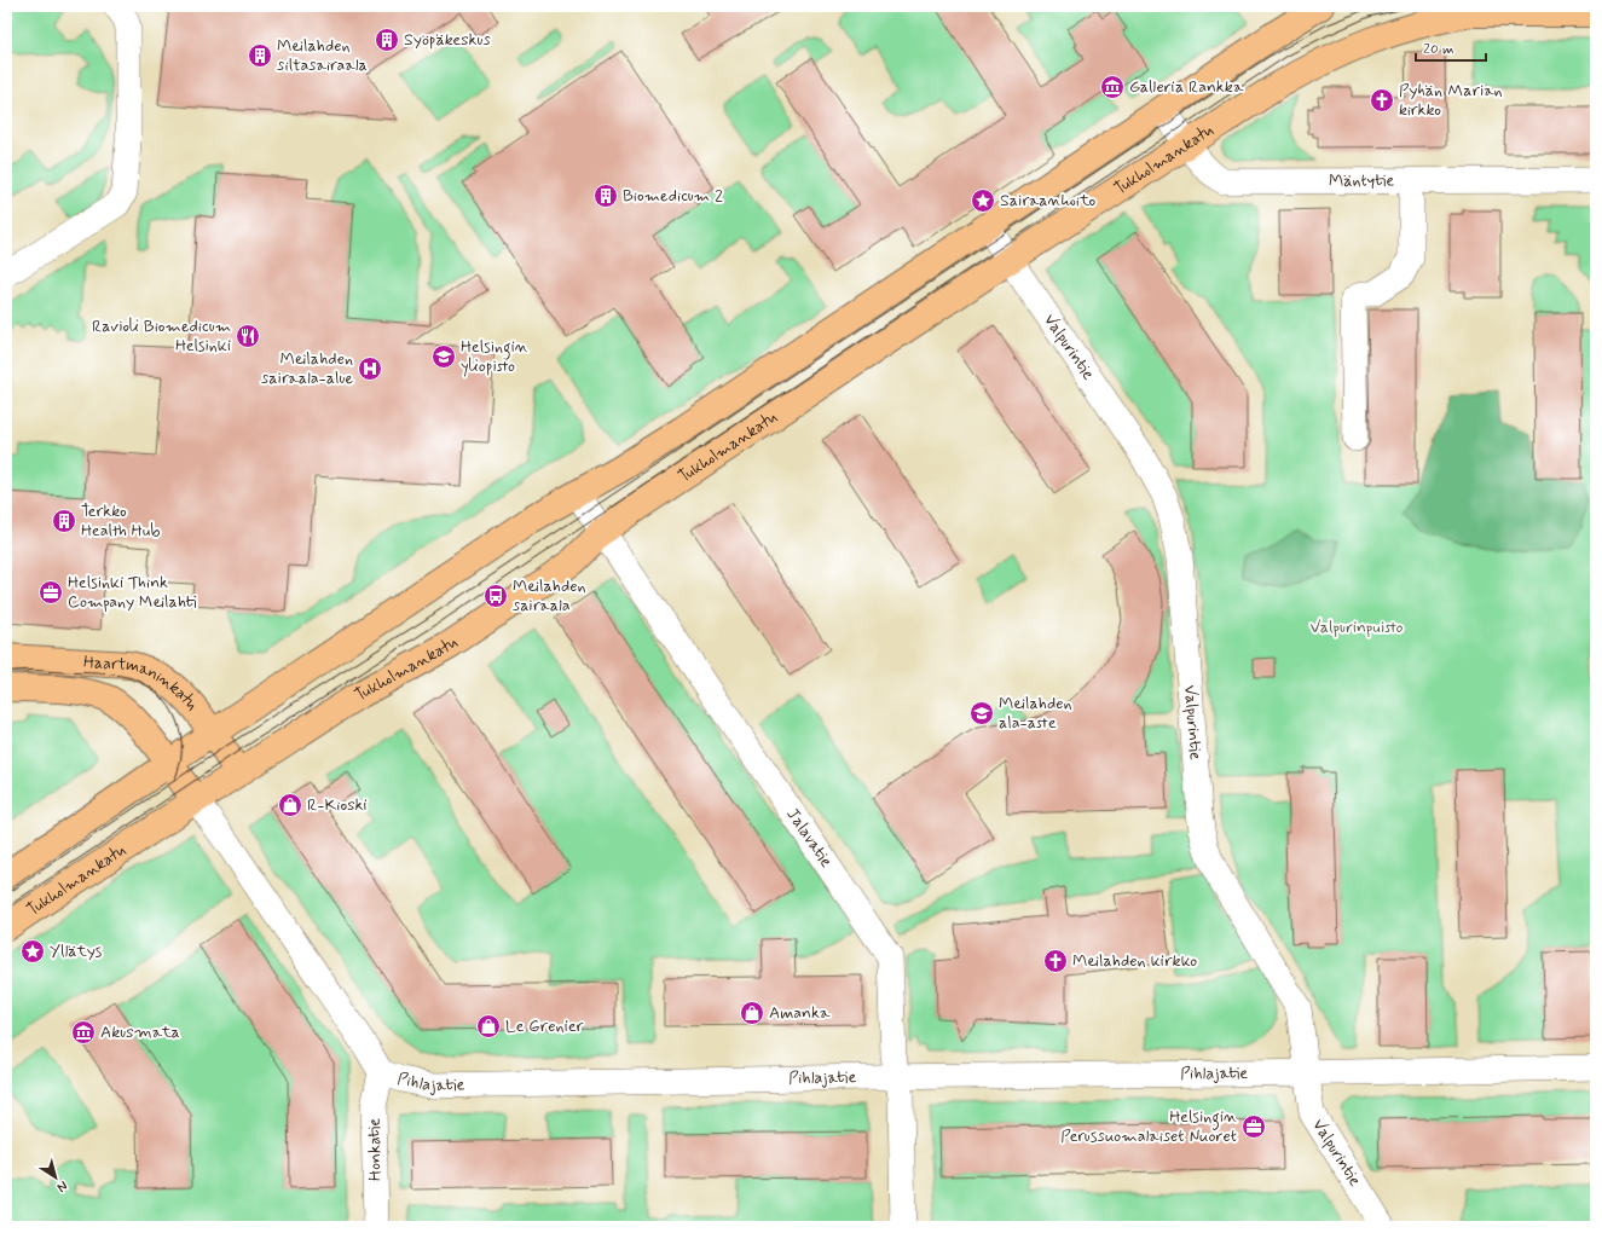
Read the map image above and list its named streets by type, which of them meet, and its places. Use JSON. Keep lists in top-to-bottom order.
{
  "streets": {
    "main road": ["Tukholmankatu", "Haartmaninkatu"],
    "street": [
      "Mäntytie",
      "Valpurintie",
      "Jalavatie",
      "Pihlajatie",
      "Honkatie"
    ]
  },
  "crossings": [
    ["Tukholmankatu", "Mäntytie"],
    ["Tukholmankatu", "Valpurintie"],
    ["Tukholmankatu", "Haartmaninkatu"],
    ["Tukholmankatu", "Jalavatie"],
    ["Tukholmankatu", "Pihlajatie"],
    ["Valpurintie", "Pihlajatie"],
    ["Haartmaninkatu", "Pihlajatie"],
    ["Jalavatie", "Pihlajatie"],
    ["Pihlajatie", "Honkatie"]
  ],
  "parks": ["Valpurinpuisto"],
  "places": {
    "building": [
      "Syöpäkeskus",
      "Meilahden siltasairaala",
      "Biomedicum 2",
      "Terkko Health Hub"
    ],
    "museum": ["Galleria Rankka", "Akusmata"],
    "church": ["Pyhän Marian kirkko", "Meilahden kirkko"],
    "place": ["Sairaanhoito", "Yllätys"],
    "restaurant": ["Ravioli Biomedicum Helsinki"],
    "school or university": ["Helsingin yliopisto", "Meilahden ala-aste"],
    "hospital": ["Meilahden sairaala-alue"],
    "office": ["Helsinki Think Company Meilahti", "Helsingin Perussuomalaiset Nuoret"],
    "bus stop": ["Meilahden sairaala"],
    "shop": ["R-Kioski", "Amanka", "Le Grenier"]
  },
  "scale_bar": "20 m",
  "north": "bottom right"
}
